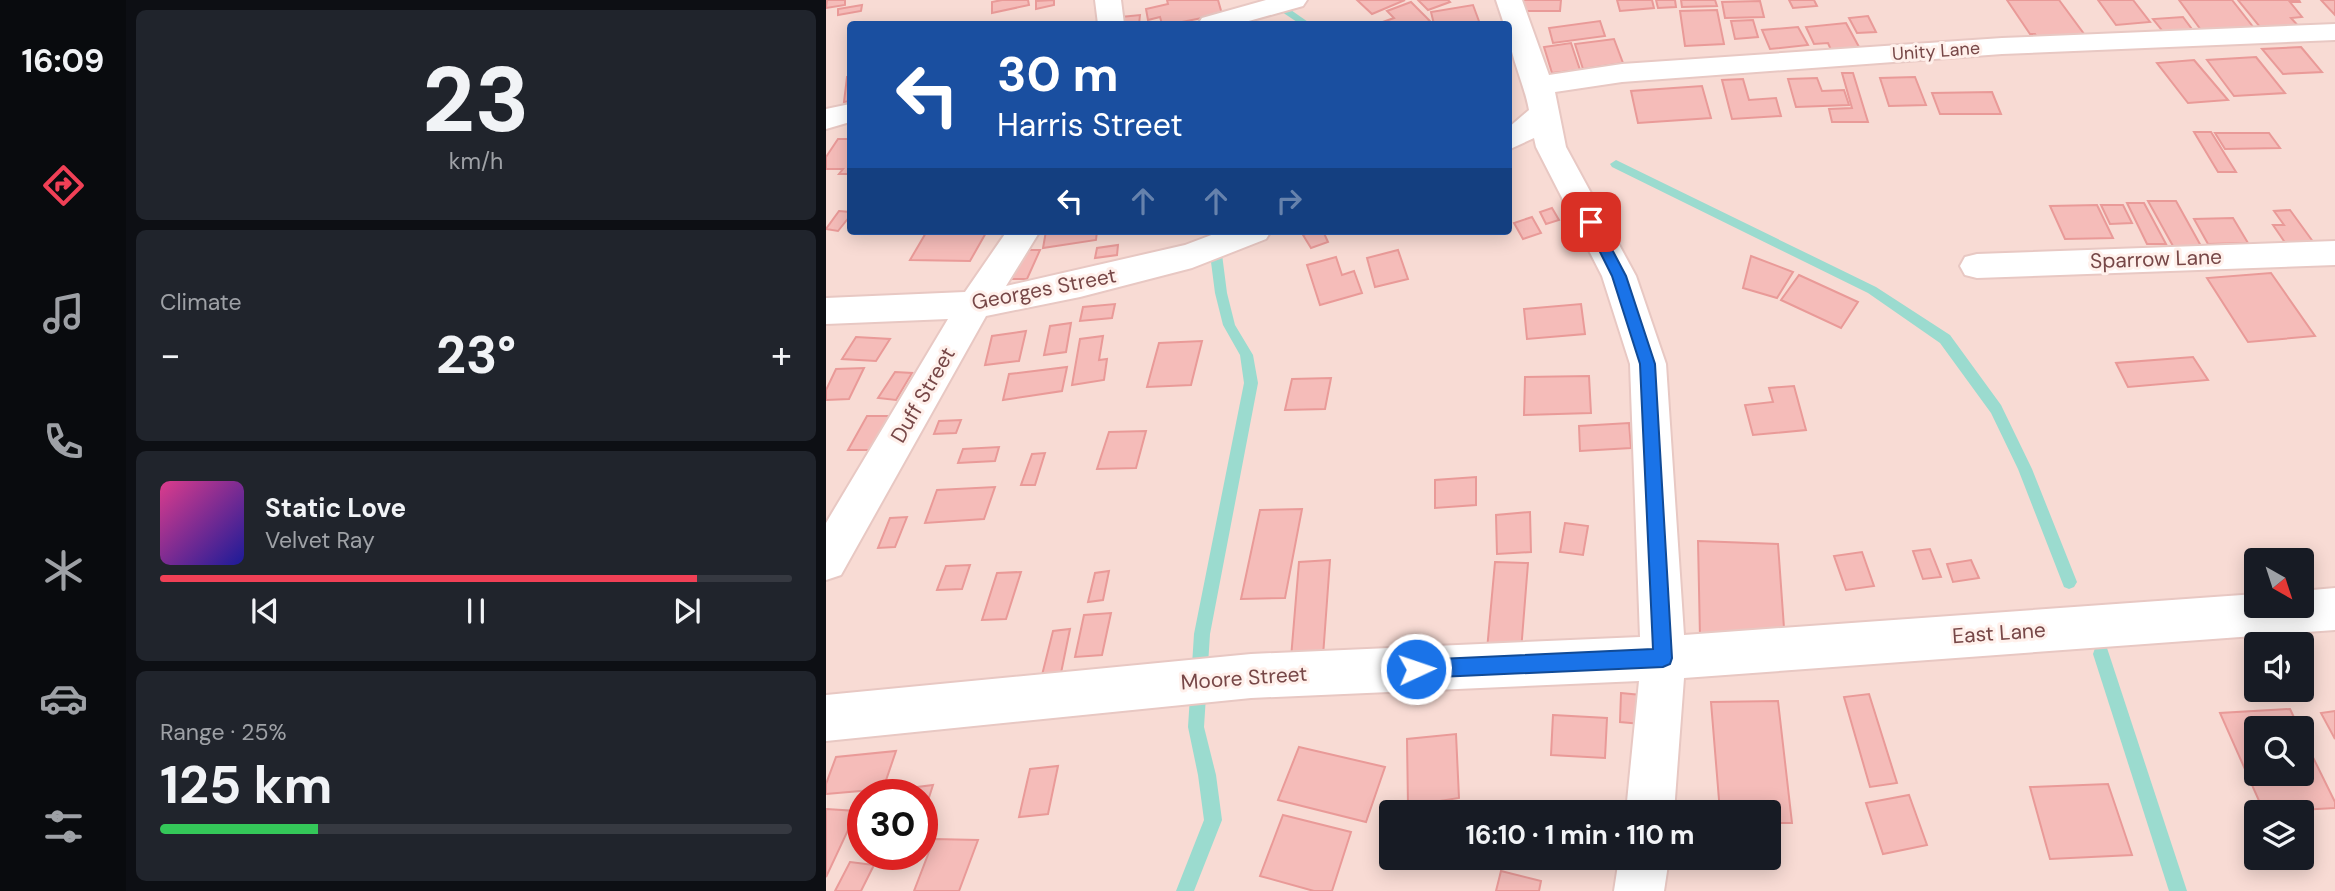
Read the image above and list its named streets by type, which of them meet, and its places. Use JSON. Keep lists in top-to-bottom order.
{
  "streets": {
    "street": [
      "Unity Lane",
      "Sparrow Lane",
      "Georges Street",
      "Duff Street",
      "East Lane",
      "Moore Street"
    ]
  },
  "crossings": [
    ["Georges Street", "Duff Street"],
    ["East Lane", "Moore Street"]
  ],
  "north": "bottom right",
  "page": {
    "tabs": "16:09",
    "tile": [
      ["23", "km/h"],
      "Climate",
      ["Range · 25%", "125 km"]
    ],
    "turn": ["30 m", "Harris Street"],
    "heat": ["−", "23°", "+"],
    "song": ["Static Love", "Velvet Ray"],
    "limit": "30",
    "trip": "16:10 · 1 min · 110 m"
  }
}
